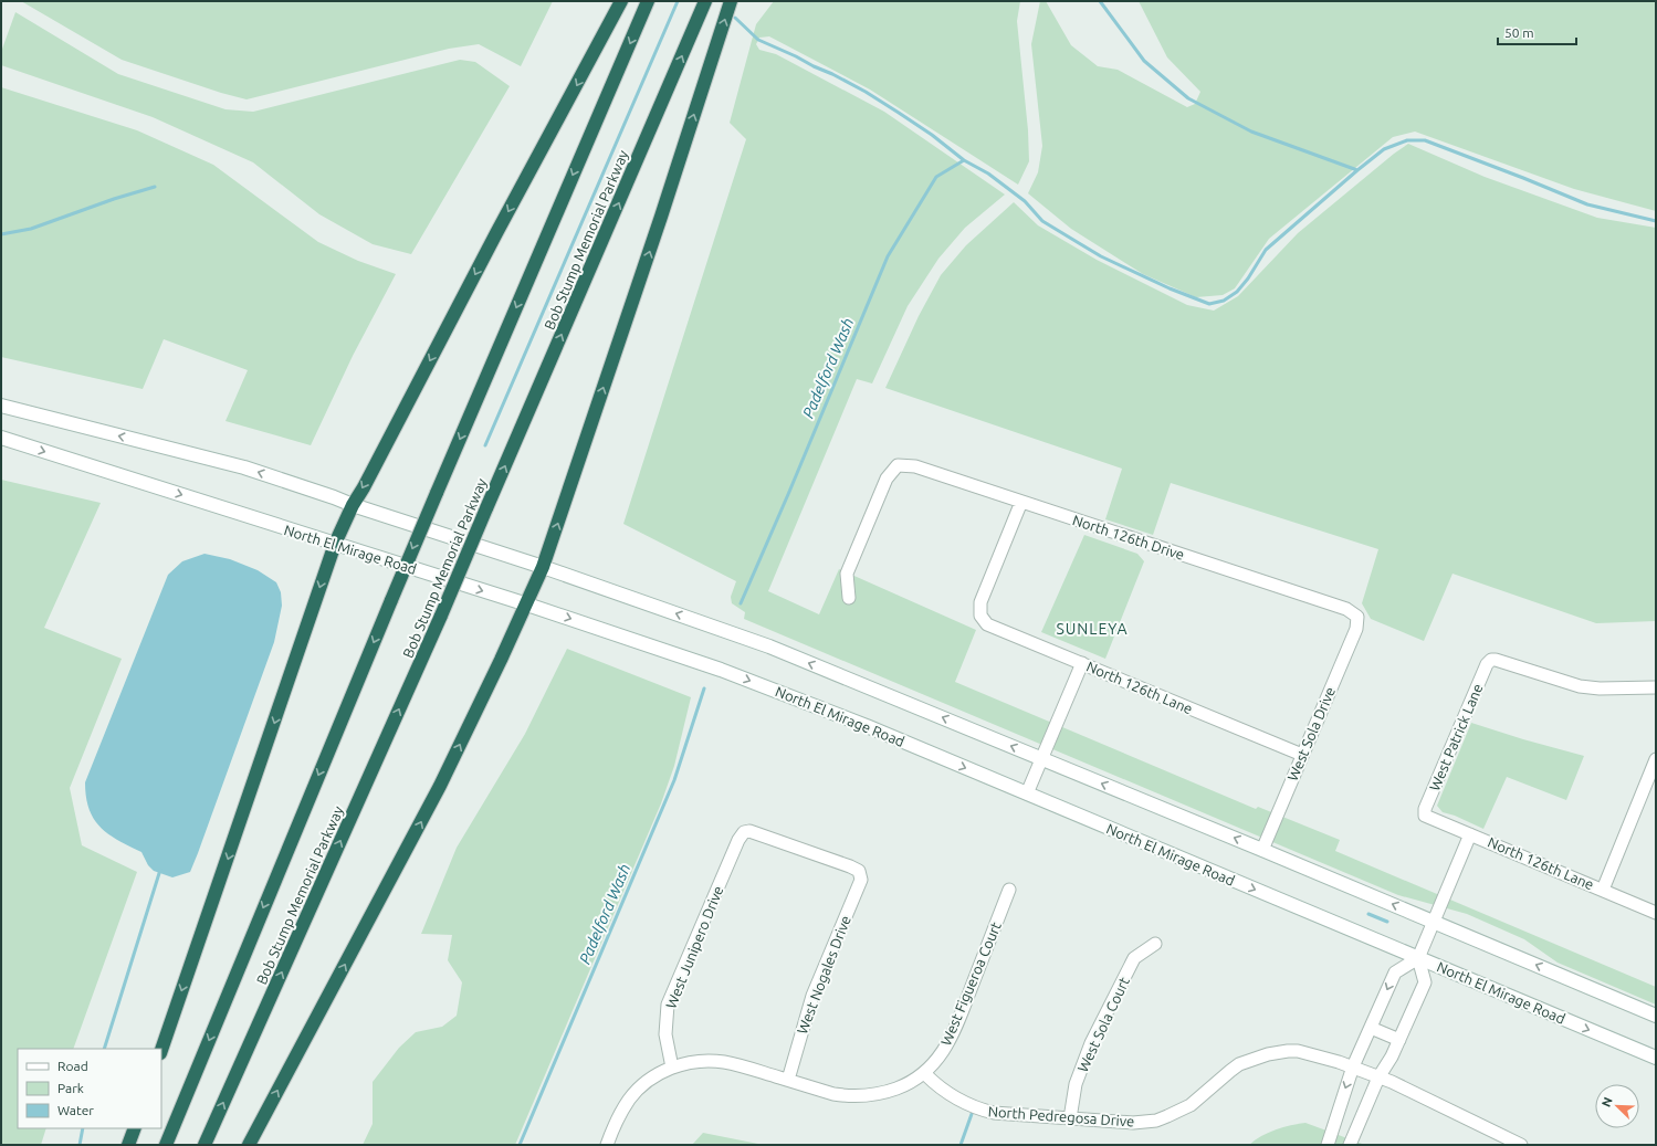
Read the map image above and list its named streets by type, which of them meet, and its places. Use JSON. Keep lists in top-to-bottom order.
{
  "streets": {
    "highway": ["Bob Stump Memorial Parkway"],
    "main road": ["North El Mirage Road"],
    "street": [
      "North 126th Drive",
      "North 126th Lane",
      "West Sola Drive",
      "West Patrick Lane",
      "West Junipero Drive",
      "West Nogales Drive",
      "West Figueroa Court",
      "West Sola Court",
      "North Pedregosa Drive"
    ]
  },
  "crossings": [
    ["North 126th Drive", "North 126th Lane"],
    ["North 126th Drive", "West Sola Drive"],
    ["North 126th Lane", "West Sola Drive"],
    ["North 126th Lane", "West Patrick Lane"],
    ["West Junipero Drive", "West Nogales Drive"],
    ["West Figueroa Court", "North Pedregosa Drive"],
    ["West Sola Court", "North Pedregosa Drive"]
  ],
  "districts": ["SUNLEYA"],
  "water": ["Padelford Wash"],
  "legend": ["Road", "Park", "Water"],
  "scale_bar": "50 m",
  "north": "top left"
}
